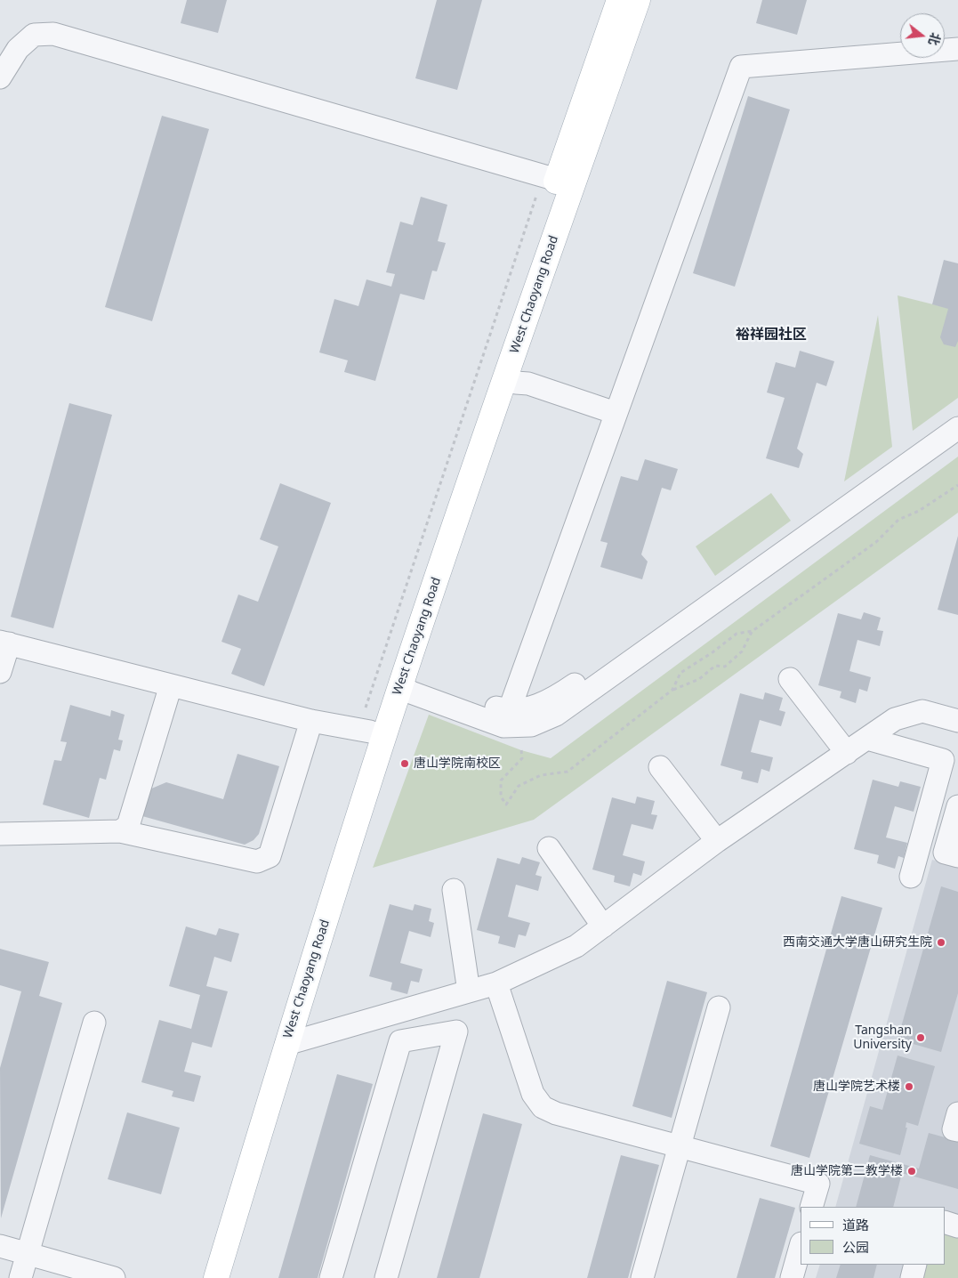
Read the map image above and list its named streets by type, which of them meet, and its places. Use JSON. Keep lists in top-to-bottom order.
{
  "streets": {
    "main road": ["West Chaoyang Road"]
  },
  "districts": ["裕祥园社区"],
  "places": [
    "唐山学院南校区",
    "西南交通大学唐山研究生院",
    "Tangshan University",
    "唐山学院艺术楼",
    "唐山学院第二教学楼"
  ],
  "legend": ["道路", "公园"],
  "north": "right"
}
